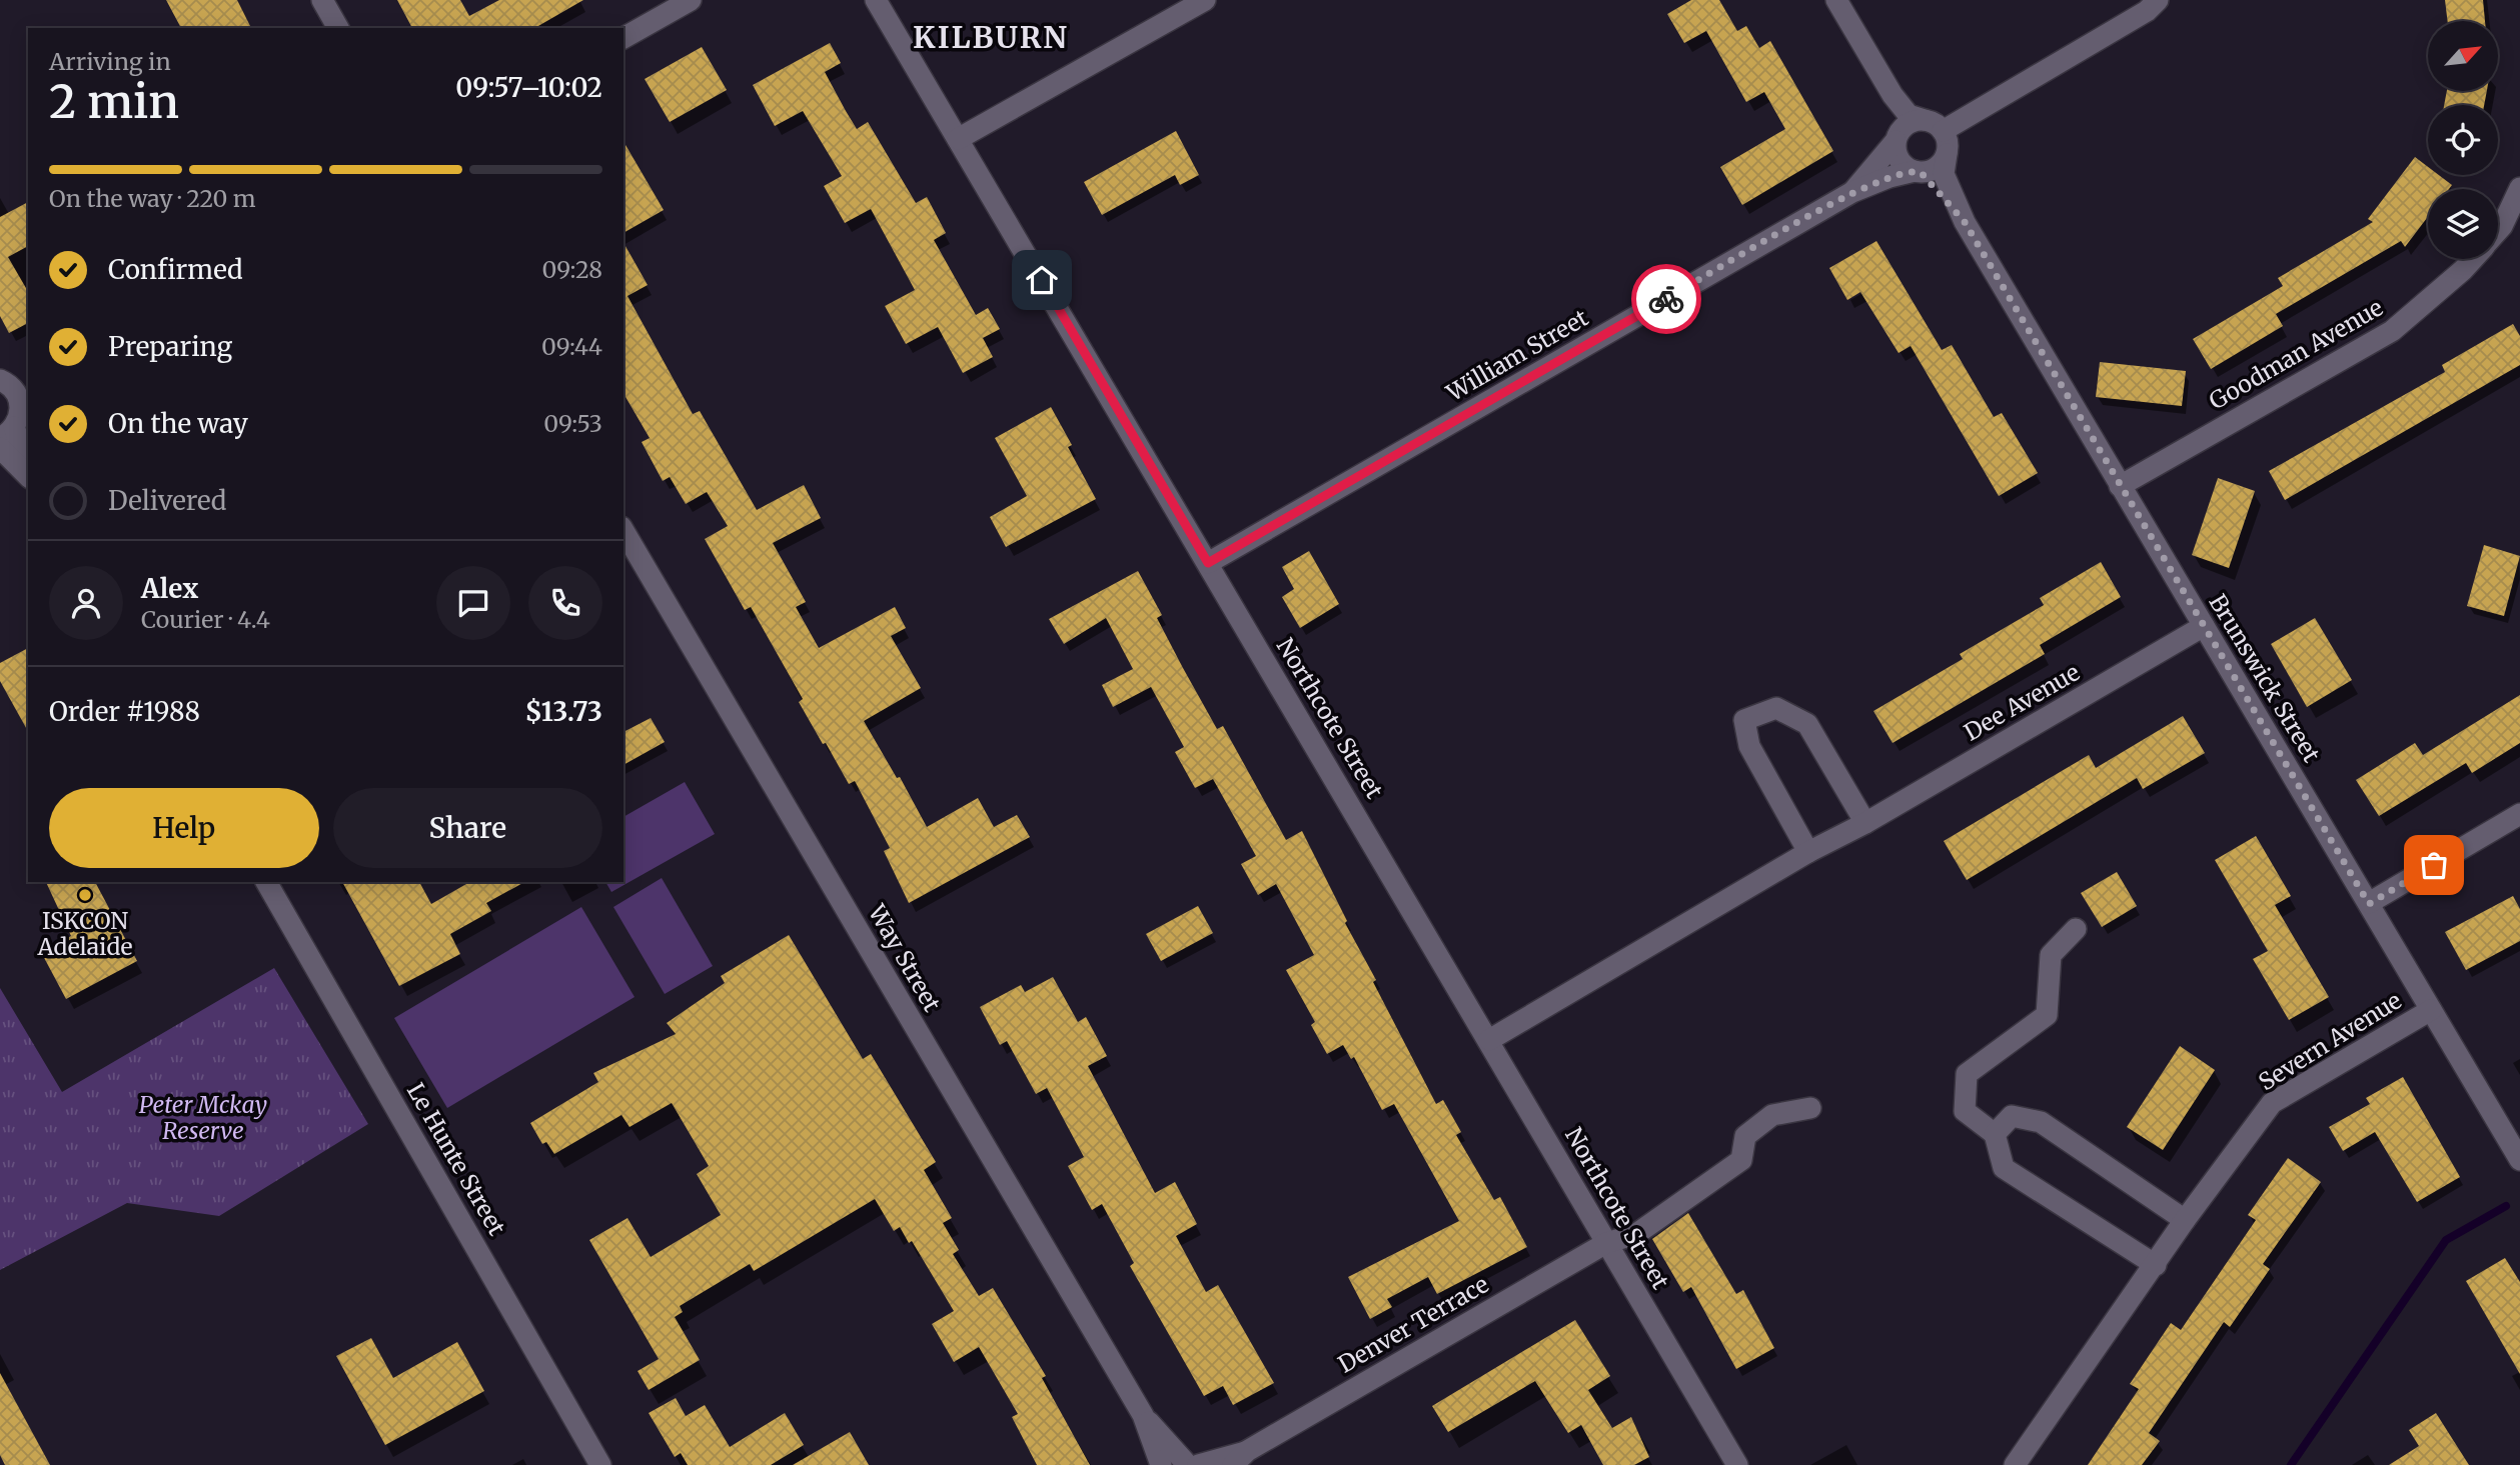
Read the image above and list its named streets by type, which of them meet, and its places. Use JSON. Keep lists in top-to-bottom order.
{
  "streets": {
    "street": [
      "Goodman Avenue",
      "William Street",
      "Brunswick Street",
      "Dee Avenue",
      "Northcote Street",
      "Way Street",
      "Severn Avenue",
      "Le Hunte Street",
      "Denver Terrace"
    ]
  },
  "crossings": [
    ["Goodman Avenue", "Brunswick Street"],
    ["William Street", "Brunswick Street"],
    ["William Street", "Northcote Street"],
    ["Brunswick Street", "Dee Avenue"],
    ["Brunswick Street", "Severn Avenue"],
    ["Dee Avenue", "Northcote Street"],
    ["Northcote Street", "Denver Terrace"],
    ["Way Street", "Denver Terrace"]
  ],
  "districts": ["KILBURN"],
  "parks": ["Peter Mckay Reserve"],
  "places": ["ISKCON Adelaide"],
  "north": "top right",
  "page": {
    "heading": ["2 min", "Arriving in", "09:57–10:02"],
    "panel": [
      "Alex",
      "Courier · 4.4",
      "Order #1988",
      "$13.73"
    ],
    "bar": "On the way · 220 m",
    "list": [
      ["Confirmed", "09:28"],
      ["Preparing", "09:44"],
      ["On the way", "09:53"],
      "Delivered"
    ],
    "buttons": ["Help", "Share"]
  }
}
